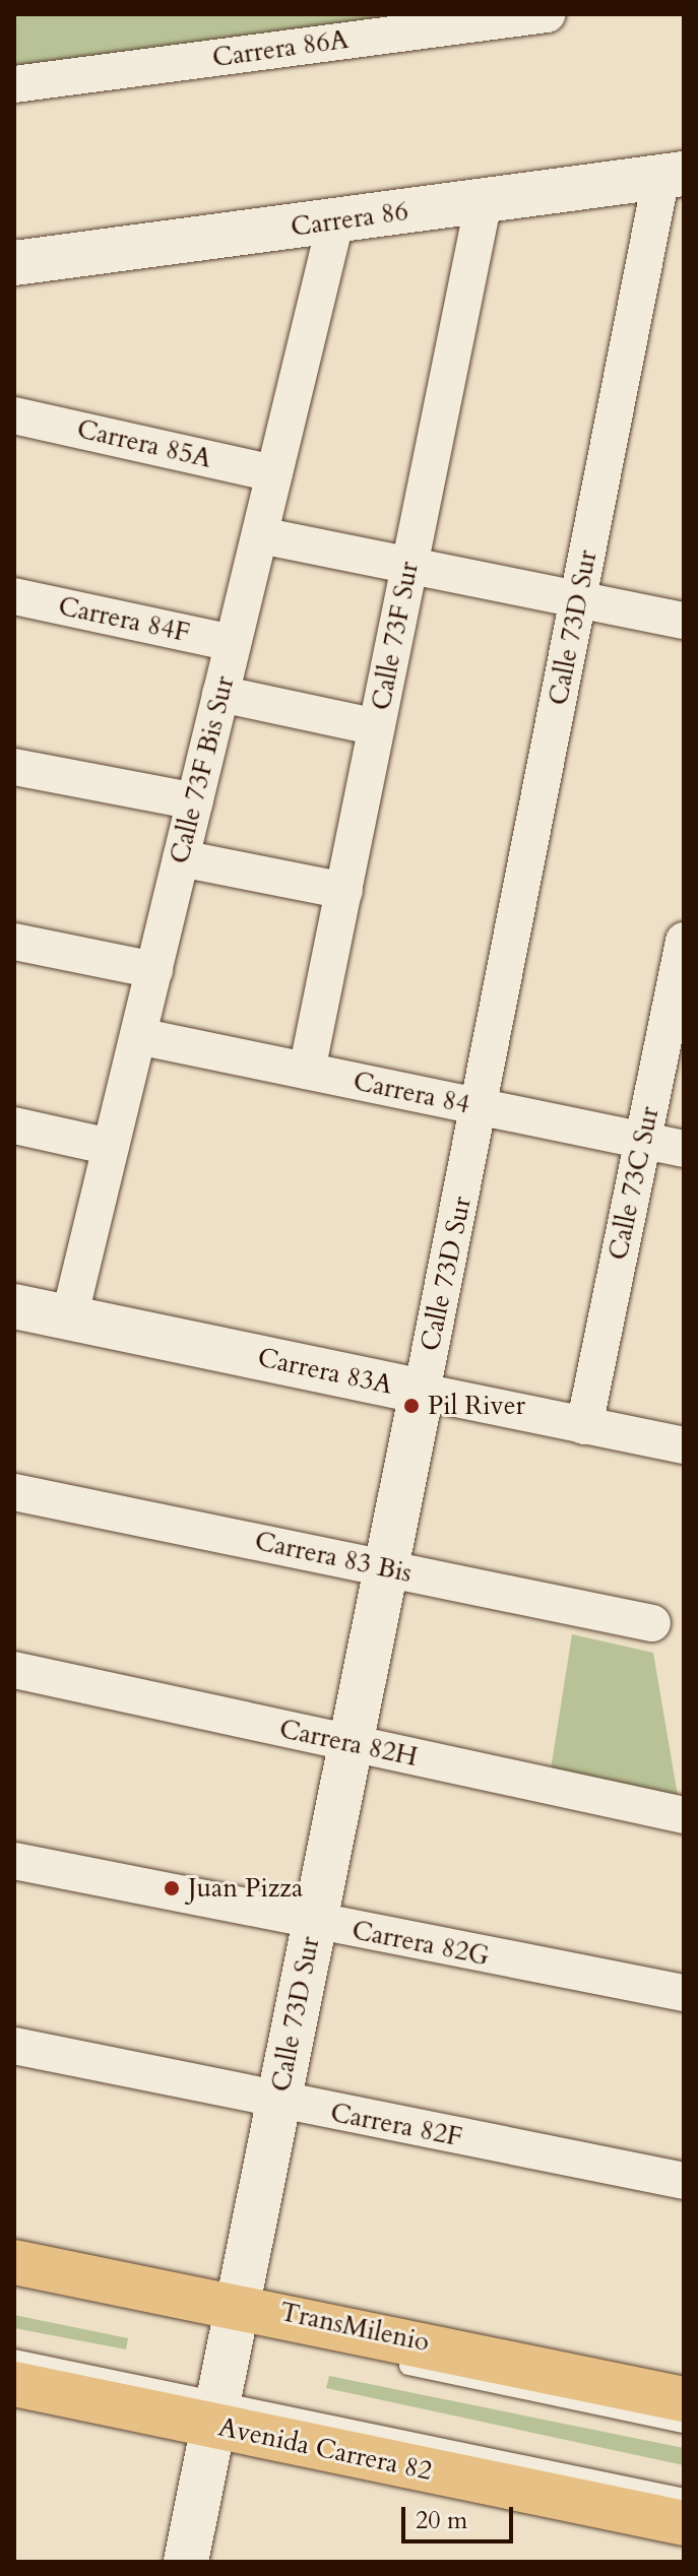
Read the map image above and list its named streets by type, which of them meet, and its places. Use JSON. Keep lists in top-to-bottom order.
{
  "streets": {
    "main road": ["Avenida Carrera 82"],
    "street": [
      "Carrera 86A",
      "Carrera 86",
      "Carrera 85A",
      "Carrera 84F",
      "Calle 73D Sur",
      "Calle 73F Sur",
      "Calle 73F Bis Sur",
      "Carrera 84",
      "Calle 73C Sur",
      "Carrera 83A",
      "Carrera 83 Bis",
      "Carrera 82H",
      "Carrera 82G",
      "Carrera 82F"
    ],
    "lane": ["TransMilenio"]
  },
  "crossings": [
    ["Carrera 86", "Calle 73D Sur"],
    ["Carrera 86", "Calle 73F Sur"],
    ["Carrera 86", "Calle 73F Bis Sur"],
    ["Carrera 85A", "Calle 73F Bis Sur"],
    ["Carrera 84F", "Calle 73F Bis Sur"],
    ["Calle 73D Sur", "Carrera 84"],
    ["Calle 73D Sur", "Carrera 83A"],
    ["Calle 73D Sur", "Carrera 83 Bis"],
    ["Calle 73D Sur", "Carrera 82H"],
    ["Calle 73D Sur", "Carrera 82G"],
    ["Calle 73D Sur", "Carrera 82F"],
    ["Calle 73D Sur", "Avenida Carrera 82"],
    ["Calle 73F Sur", "Carrera 84"],
    ["Calle 73F Bis Sur", "Carrera 84"],
    ["Calle 73F Bis Sur", "Carrera 83A"],
    ["Carrera 84", "Calle 73C Sur"],
    ["Calle 73C Sur", "Carrera 83A"]
  ],
  "places": ["Pil River", "Juan Pizza"],
  "scale_bar": "20 m"
}
